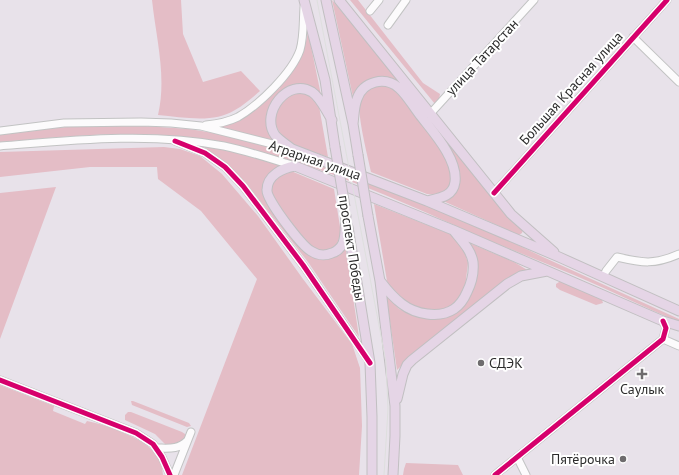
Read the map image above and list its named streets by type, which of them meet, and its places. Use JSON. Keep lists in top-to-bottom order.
{
  "streets": {
    "main road": ["Аграрная улица", "проспект Победы"],
    "street": ["улица Татарстан", "Большая Красная улица"]
  },
  "places": {
    "other": ["СДЭК", "Пятёрочка"],
    "health": ["Саулык"]
  }
}
